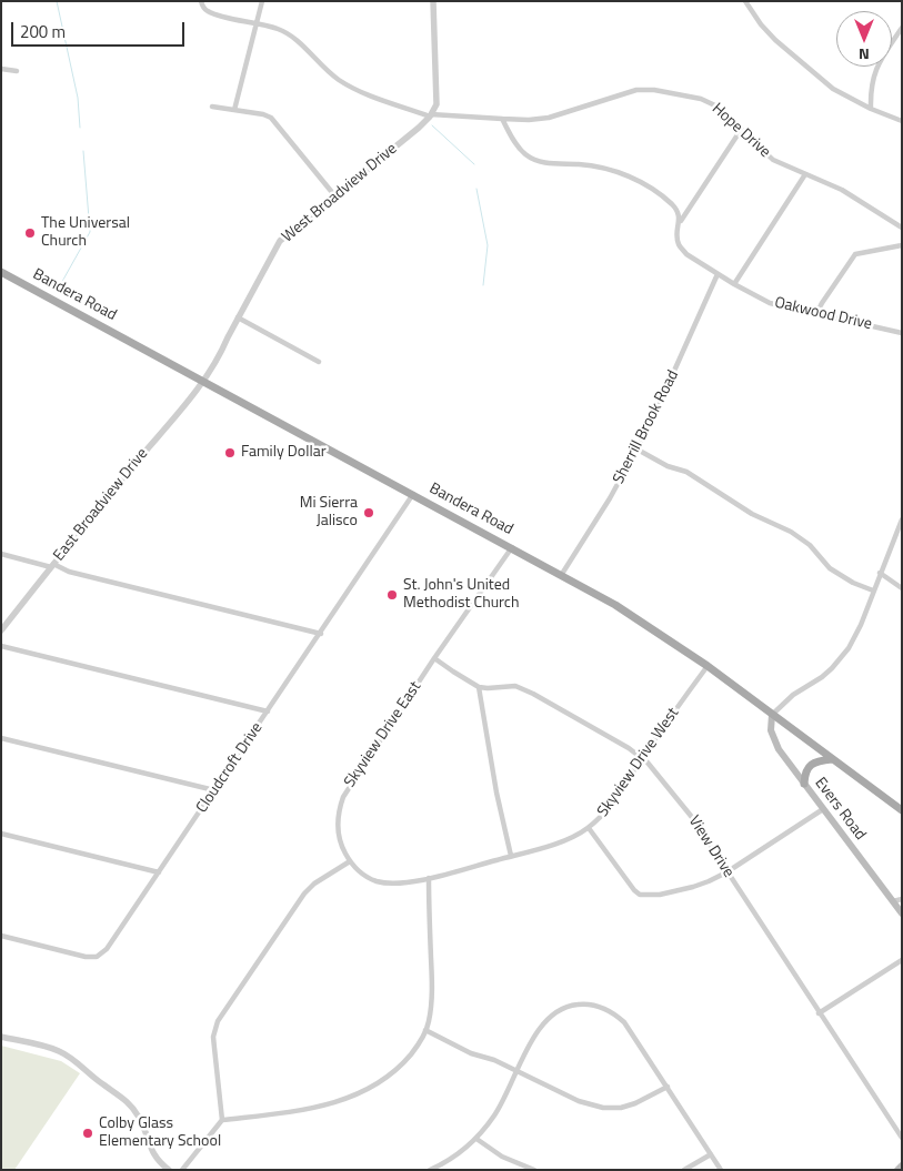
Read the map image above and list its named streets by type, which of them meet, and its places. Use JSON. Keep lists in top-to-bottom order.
{
  "streets": {
    "main road": ["Bandera Road", "Evers Road"],
    "street": [
      "Hope Drive",
      "West Broadview Drive",
      "Oakwood Drive",
      "Sherrill Brook Road",
      "East Broadview Drive",
      "Skyview Drive East",
      "Skyview Drive West",
      "Cloudcroft Drive",
      "View Drive"
    ]
  },
  "crossings": [
    ["Hope Drive", "Oakwood Drive"],
    ["West Broadview Drive", "Bandera Road"],
    ["West Broadview Drive", "East Broadview Drive"],
    ["Bandera Road", "Sherrill Brook Road"],
    ["Bandera Road", "East Broadview Drive"],
    ["Bandera Road", "Skyview Drive East"],
    ["Bandera Road", "Skyview Drive West"],
    ["Bandera Road", "Cloudcroft Drive"],
    ["Bandera Road", "Evers Road"],
    ["Oakwood Drive", "Sherrill Brook Road"],
    ["Skyview Drive East", "Skyview Drive West"],
    ["Skyview Drive East", "View Drive"],
    ["Skyview Drive West", "View Drive"]
  ],
  "places": [
    "The Universal Church",
    "Family Dollar",
    "Mi Sierra Jalisco",
    "St. John's United Methodist Church",
    "Colby Glass Elementary School"
  ],
  "scale_bar": "200 m",
  "north": "bottom"
}
